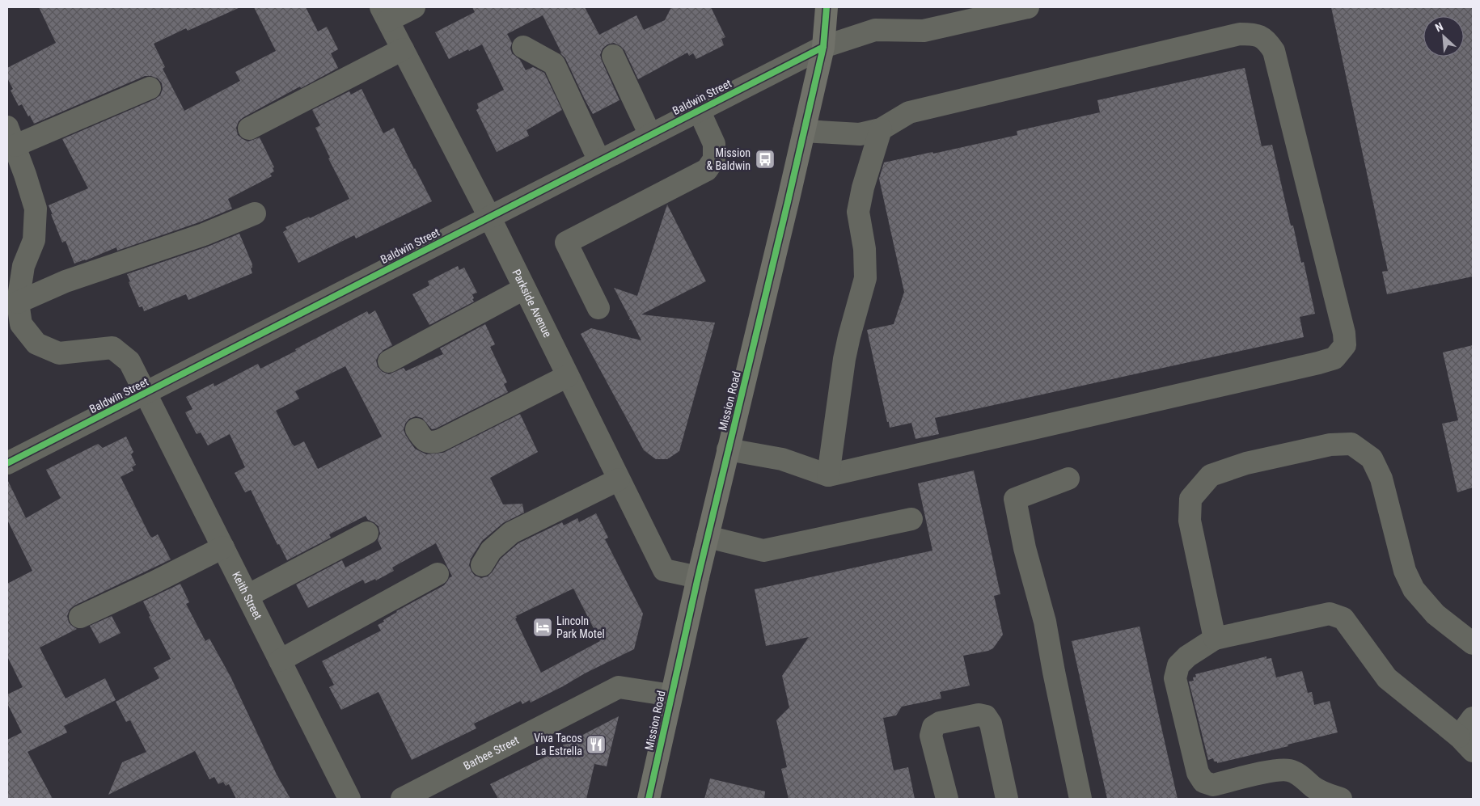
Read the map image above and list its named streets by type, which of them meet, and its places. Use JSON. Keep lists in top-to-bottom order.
{
  "streets": {
    "main road": ["Mission Road"],
    "street": [
      "Baldwin Street",
      "Parkside Avenue",
      "Keith Street",
      "Barbee Street"
    ]
  },
  "crossings": [
    ["Baldwin Street", "Parkside Avenue"],
    ["Baldwin Street", "Mission Road"],
    ["Baldwin Street", "Keith Street"],
    ["Parkside Avenue", "Mission Road"],
    ["Mission Road", "Barbee Street"]
  ],
  "places": {
    "bus stop": ["Mission & Baldwin"],
    "hotel": ["Lincoln Park Motel"],
    "restaurant": ["Viva Tacos La Estrella"]
  },
  "north": "top left"
}
